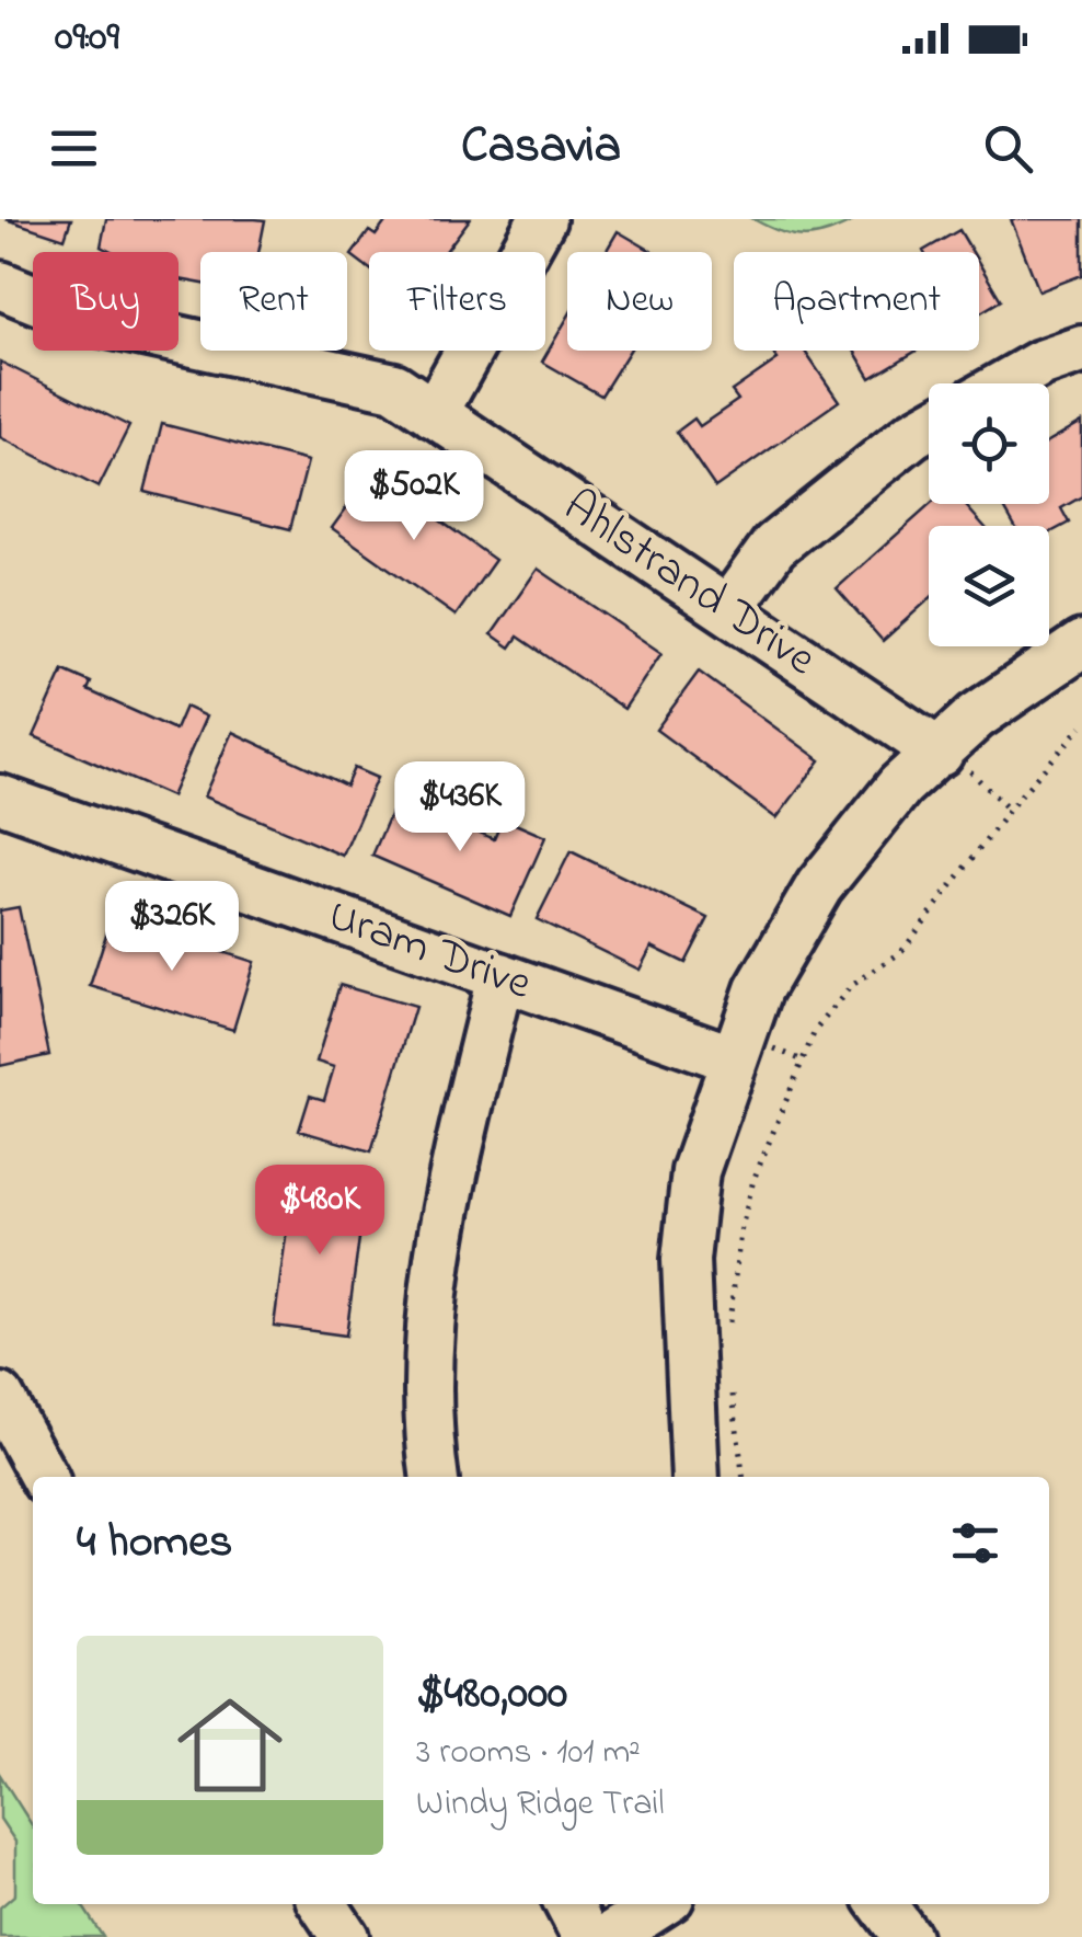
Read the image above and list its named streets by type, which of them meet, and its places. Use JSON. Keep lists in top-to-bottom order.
{
  "streets": {
    "street": ["Ahlstrand Drive", "Uram Drive"]
  },
  "page": {
    "status": "09:09",
    "header": "Casavia",
    "chip": [
      "Buy",
      "Rent",
      "Filters",
      "New",
      "Apartment"
    ],
    "price": [
      "$502K",
      "$436K",
      "$326K",
      "$480K"
    ],
    "heading": "4 homes",
    "list": [
      {
        "name": "$480,000",
        "note": "3 rooms · 101 m² · Windy Ridge Trail"
      }
    ]
  }
}
